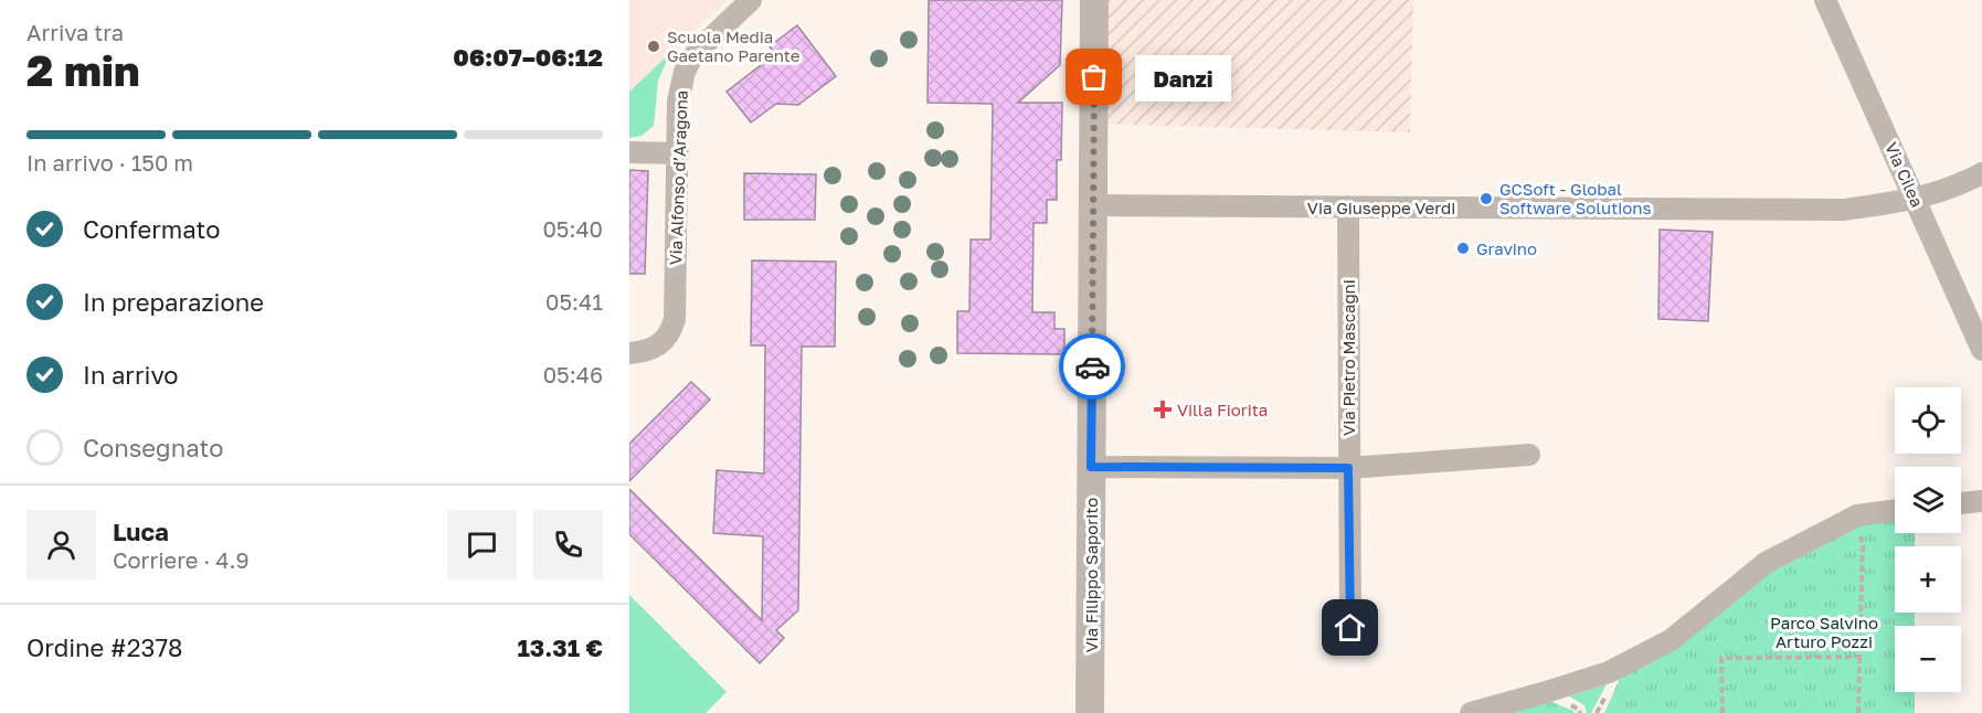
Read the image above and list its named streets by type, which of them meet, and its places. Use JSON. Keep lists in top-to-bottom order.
{
  "streets": {
    "street": [
      "Via Cilea",
      "Via Alfonso d’Aragona",
      "Via Giuseppe Verdi",
      "Via Pietro Mascagni",
      "Via Filippo Saporito"
    ]
  },
  "crossings": [
    ["Via Cilea", "Via Giuseppe Verdi"],
    ["Via Giuseppe Verdi", "Via Pietro Mascagni"],
    ["Via Giuseppe Verdi", "Via Filippo Saporito"]
  ],
  "parks": ["Parco Salvino Arturo Pozzi"],
  "places": {
    "other": [
      "Scuola Media Gaetano Parente",
      "Danzi",
      "GCSoft - Global Software Solutions",
      "Gravino"
    ],
    "health": ["Villa Fiorita"]
  },
  "page": {
    "heading": ["2 min", "Arriva tra", "06:07–06:12"],
    "panel": [
      "Luca",
      "Corriere · 4.9",
      "Ordine #2378",
      "13.31 €"
    ],
    "bubble": "Danzi",
    "bar": "In arrivo · 150 m",
    "list": [
      ["Confermato", "05:40"],
      ["In preparazione", "05:41"],
      ["In arrivo", "05:46"],
      "Consegnato"
    ],
    "map_buttons": ["+", "−"]
  }
}
